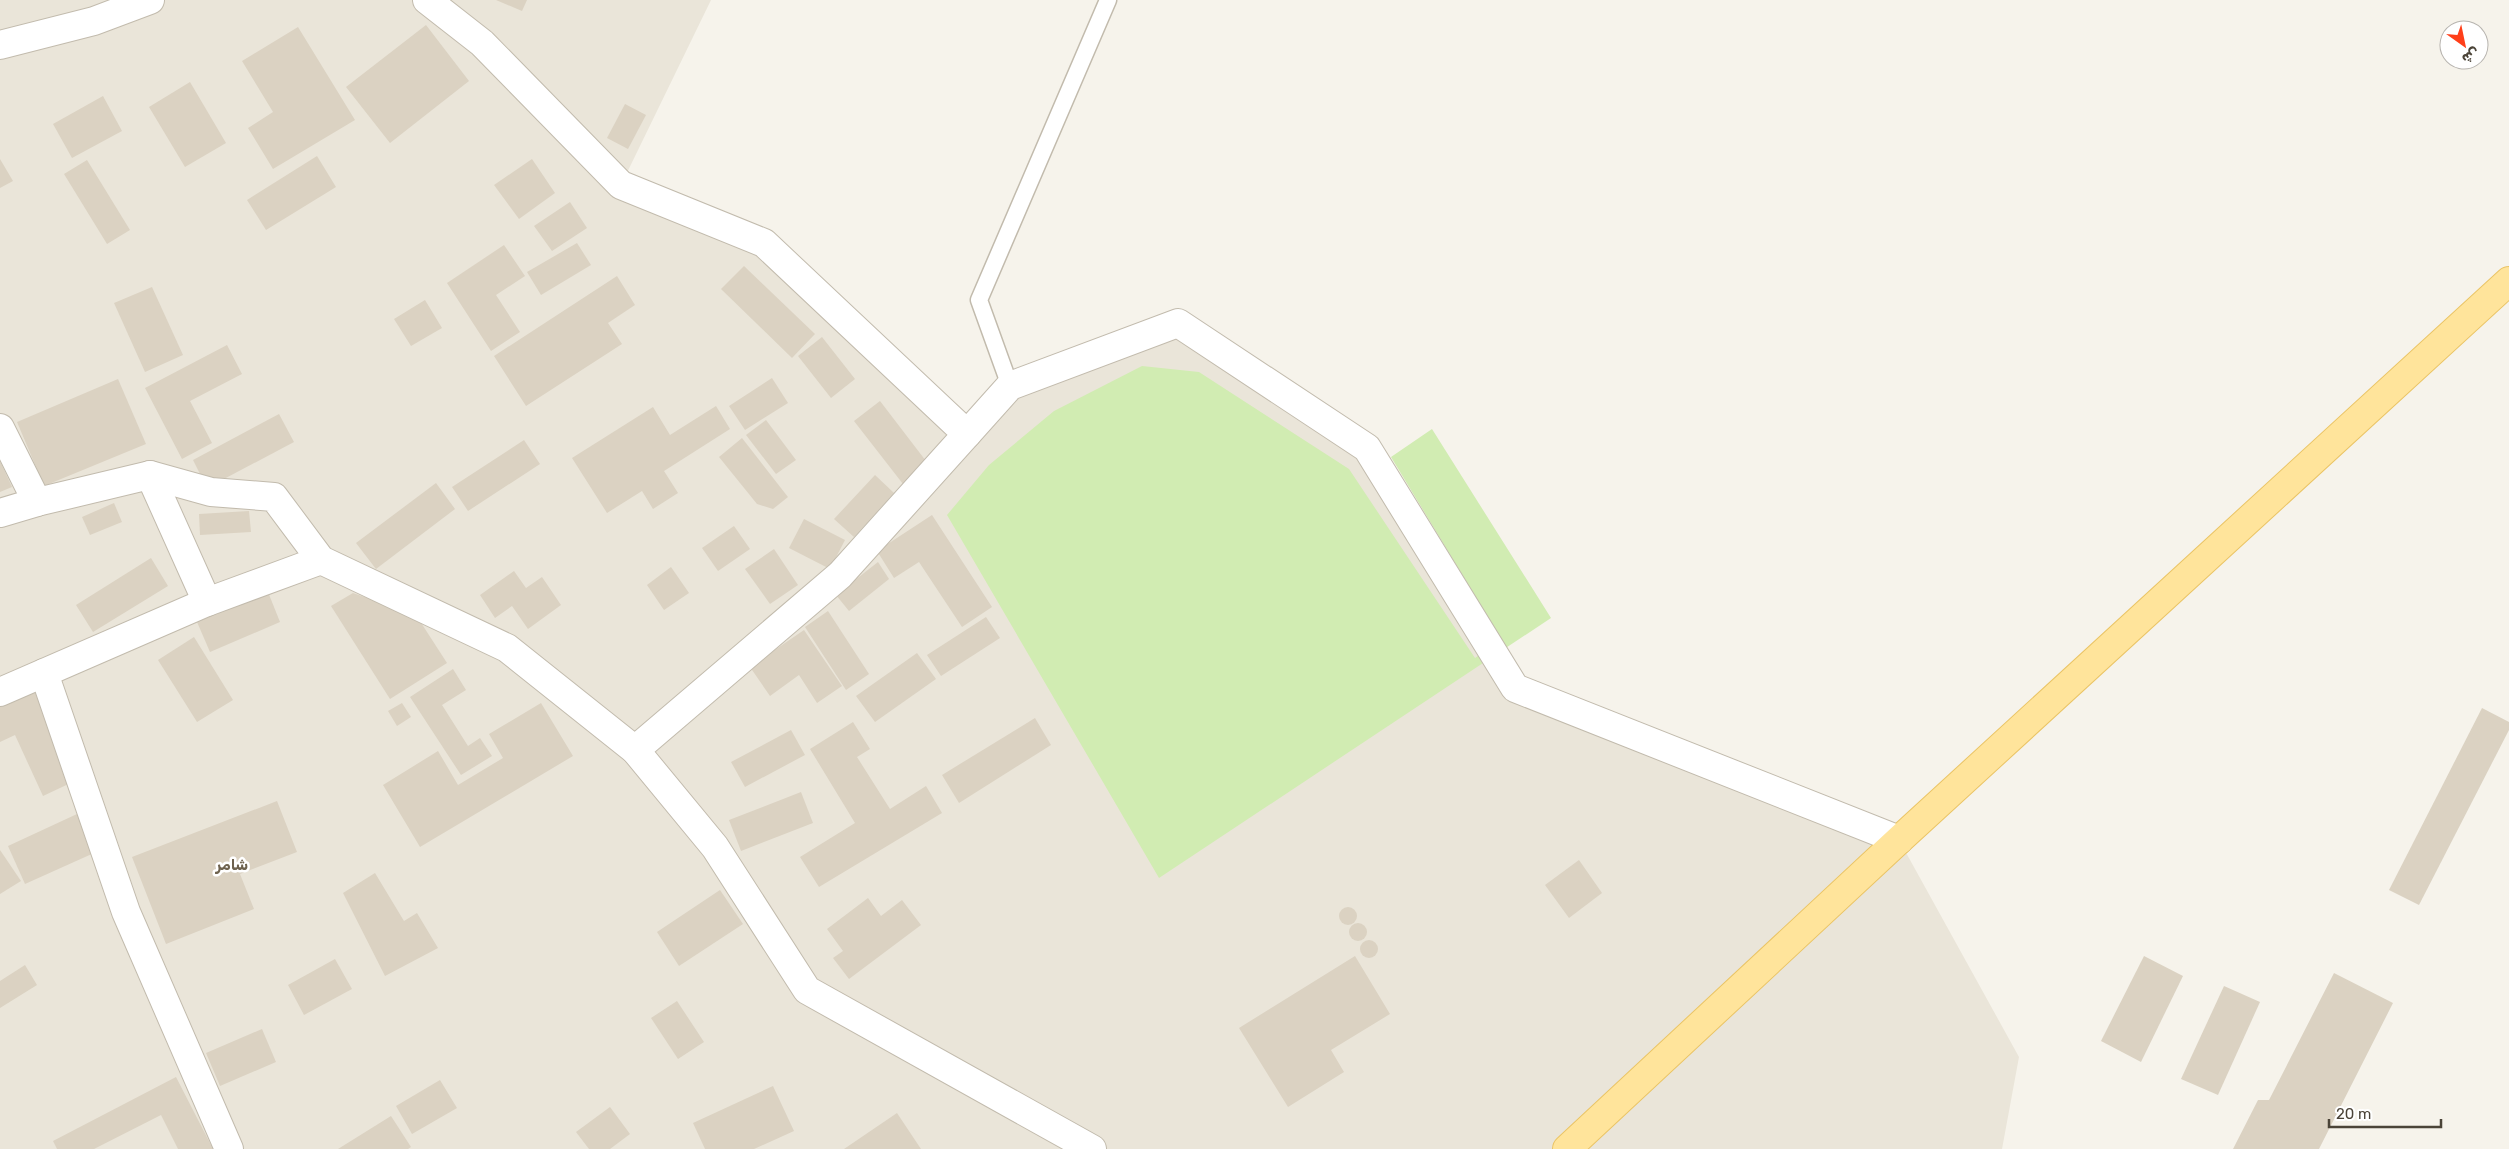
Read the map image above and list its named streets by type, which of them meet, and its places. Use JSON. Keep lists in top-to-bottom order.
{
  "districts": ["شامر"],
  "scale_bar": "20 m",
  "north": "bottom right"
}
